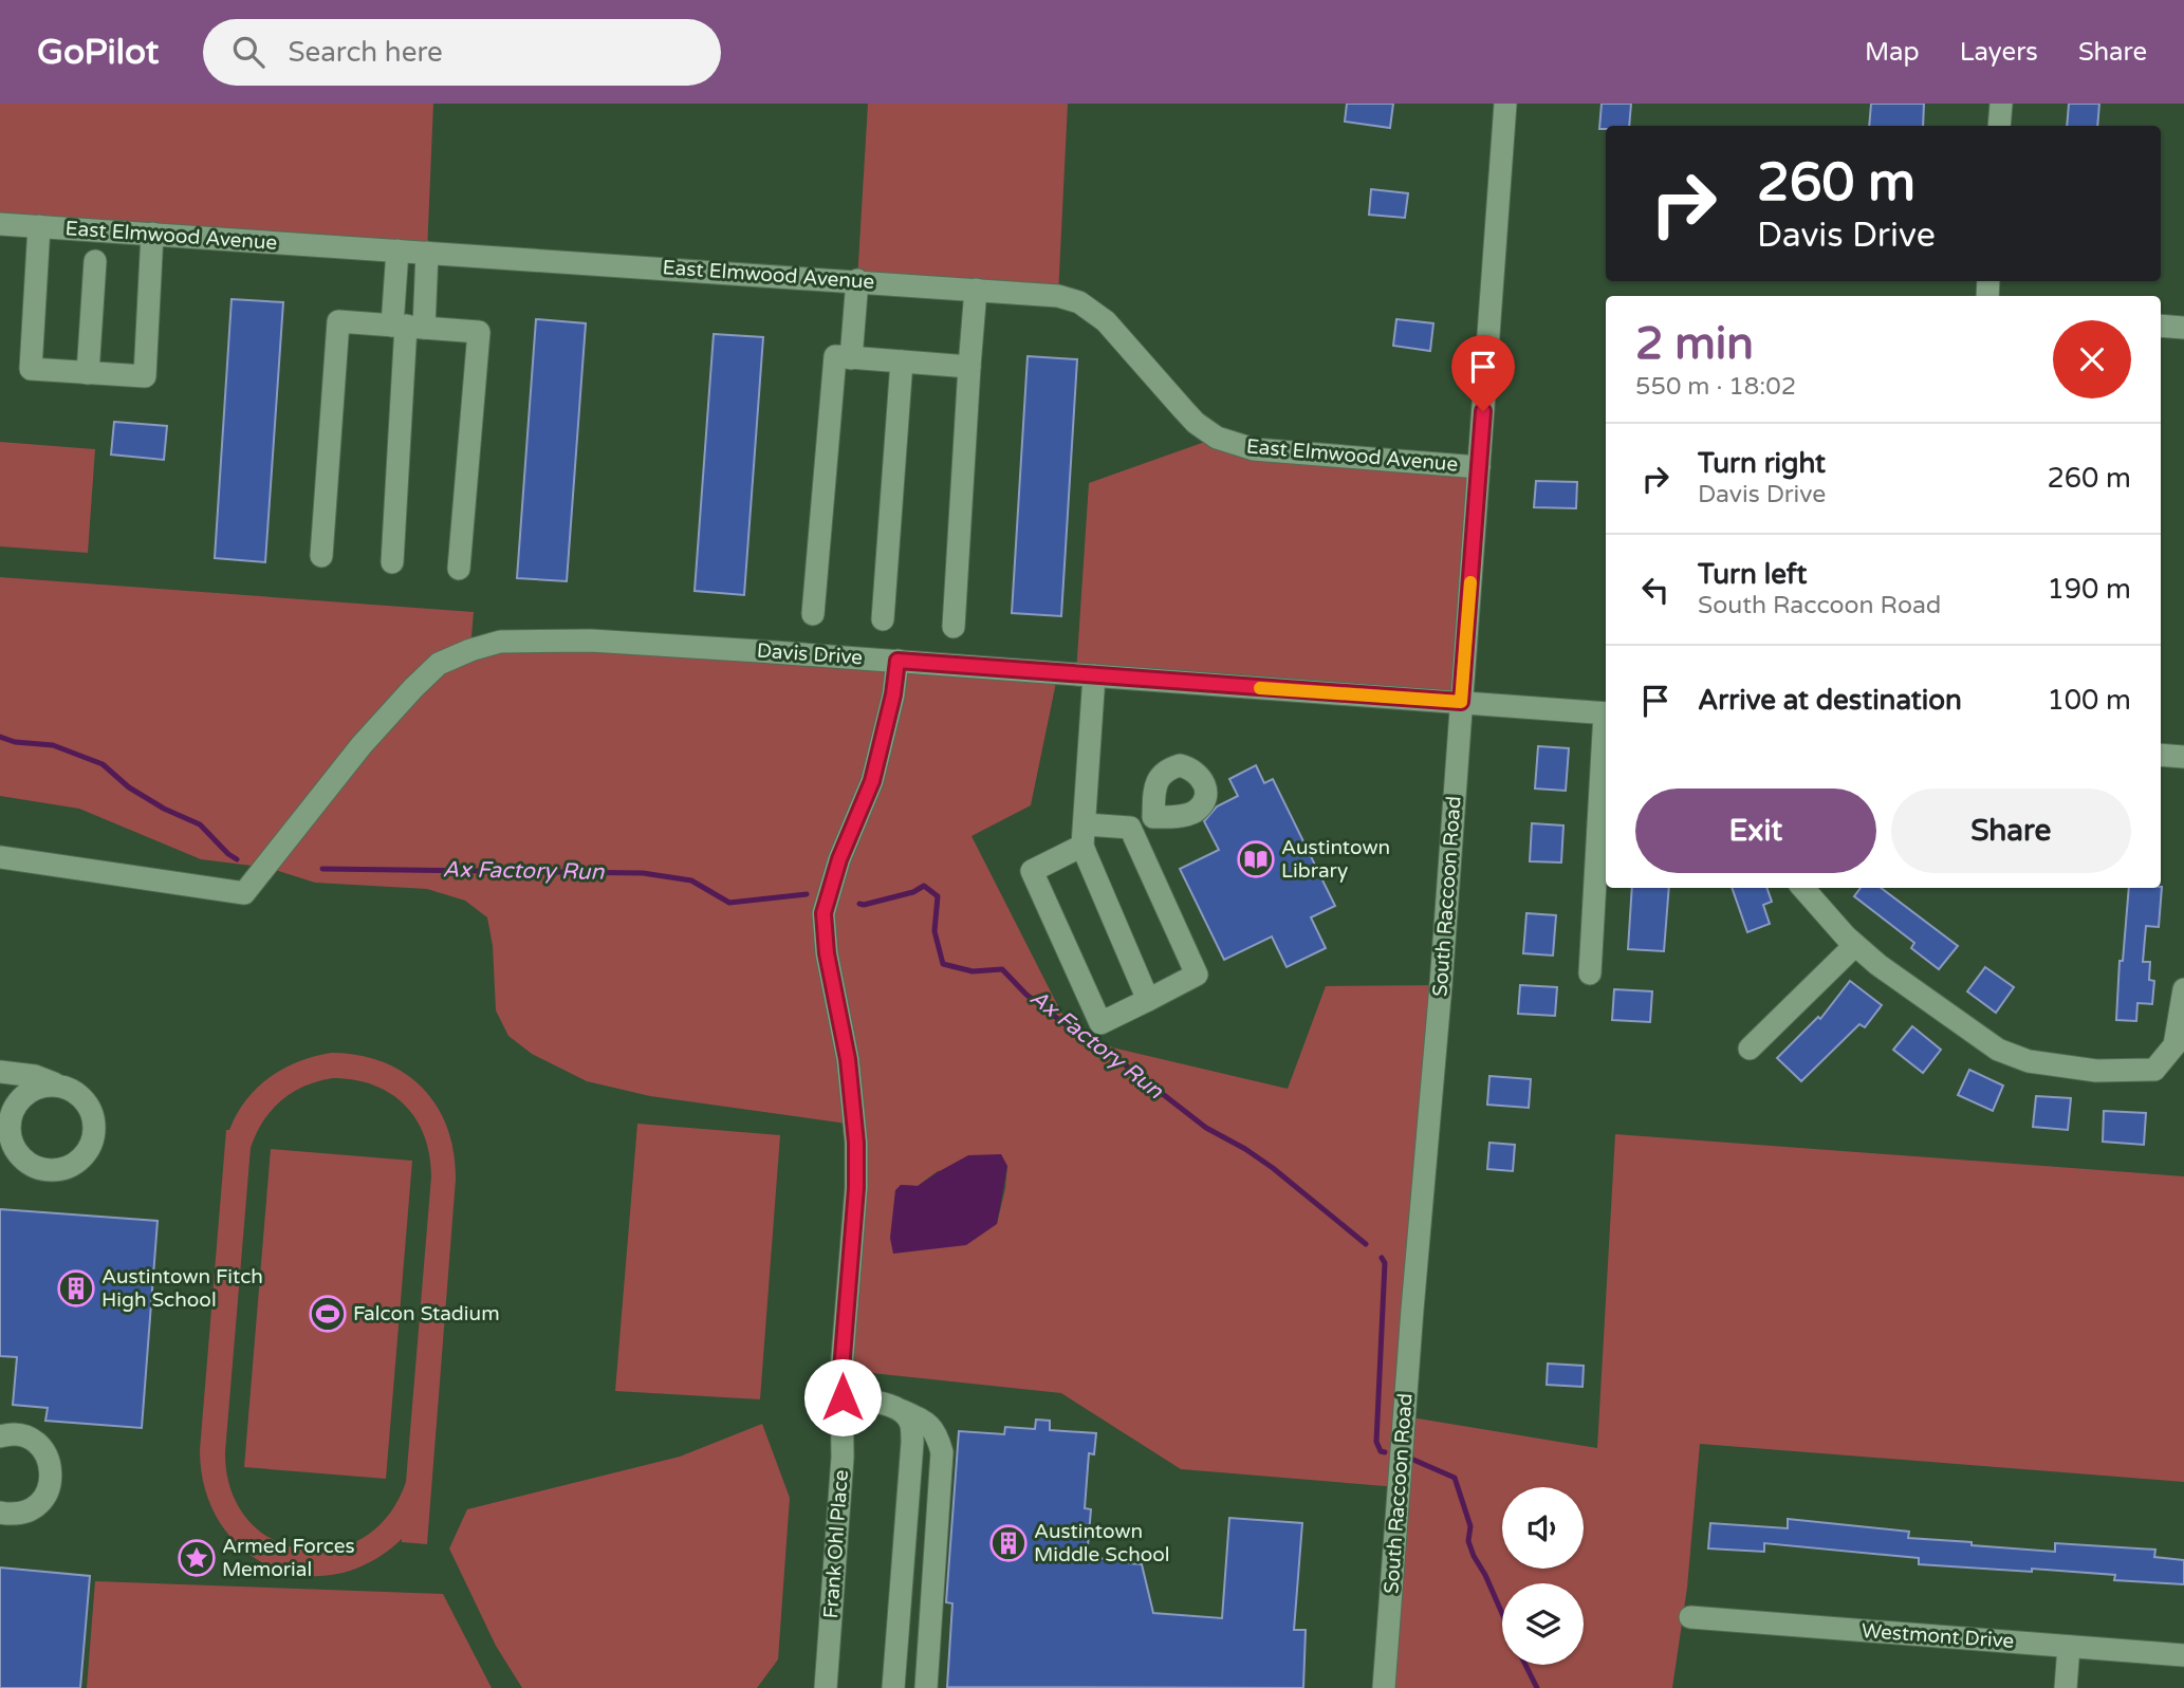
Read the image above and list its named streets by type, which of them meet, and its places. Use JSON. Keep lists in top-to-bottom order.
{
  "streets": {
    "street": [
      "East Elmwood Avenue",
      "Davis Drive",
      "South Raccoon Road",
      "Frank Ohl Place",
      "Westmont Drive"
    ]
  },
  "crossings": [
    ["East Elmwood Avenue", "South Raccoon Road"],
    ["Davis Drive", "South Raccoon Road"],
    ["Davis Drive", "Frank Ohl Place"]
  ],
  "water": ["Ax Factory Run"],
  "places": {
    "library": ["Austintown Library"],
    "building": ["Austintown Fitch High School", "Austintown Middle School"],
    "sports": ["Falcon Stadium"],
    "place": ["Armed Forces Memorial"]
  },
  "page": {
    "header": "GoPilot",
    "search": "Search here",
    "nav": ["Map", "Layers", "Share"],
    "turn": ["260 m", "Davis Drive"],
    "heading": ["2 min", "550 m · 18:02"],
    "list": [
      {
        "name": "Turn right",
        "note": "Davis Drive",
        "value": "260 m"
      },
      {
        "name": "Turn left",
        "note": "South Raccoon Road",
        "value": "190 m"
      },
      {
        "name": "Arrive at destination",
        "value": "100 m"
      }
    ],
    "buttons": ["Exit", "Share"]
  }
}
